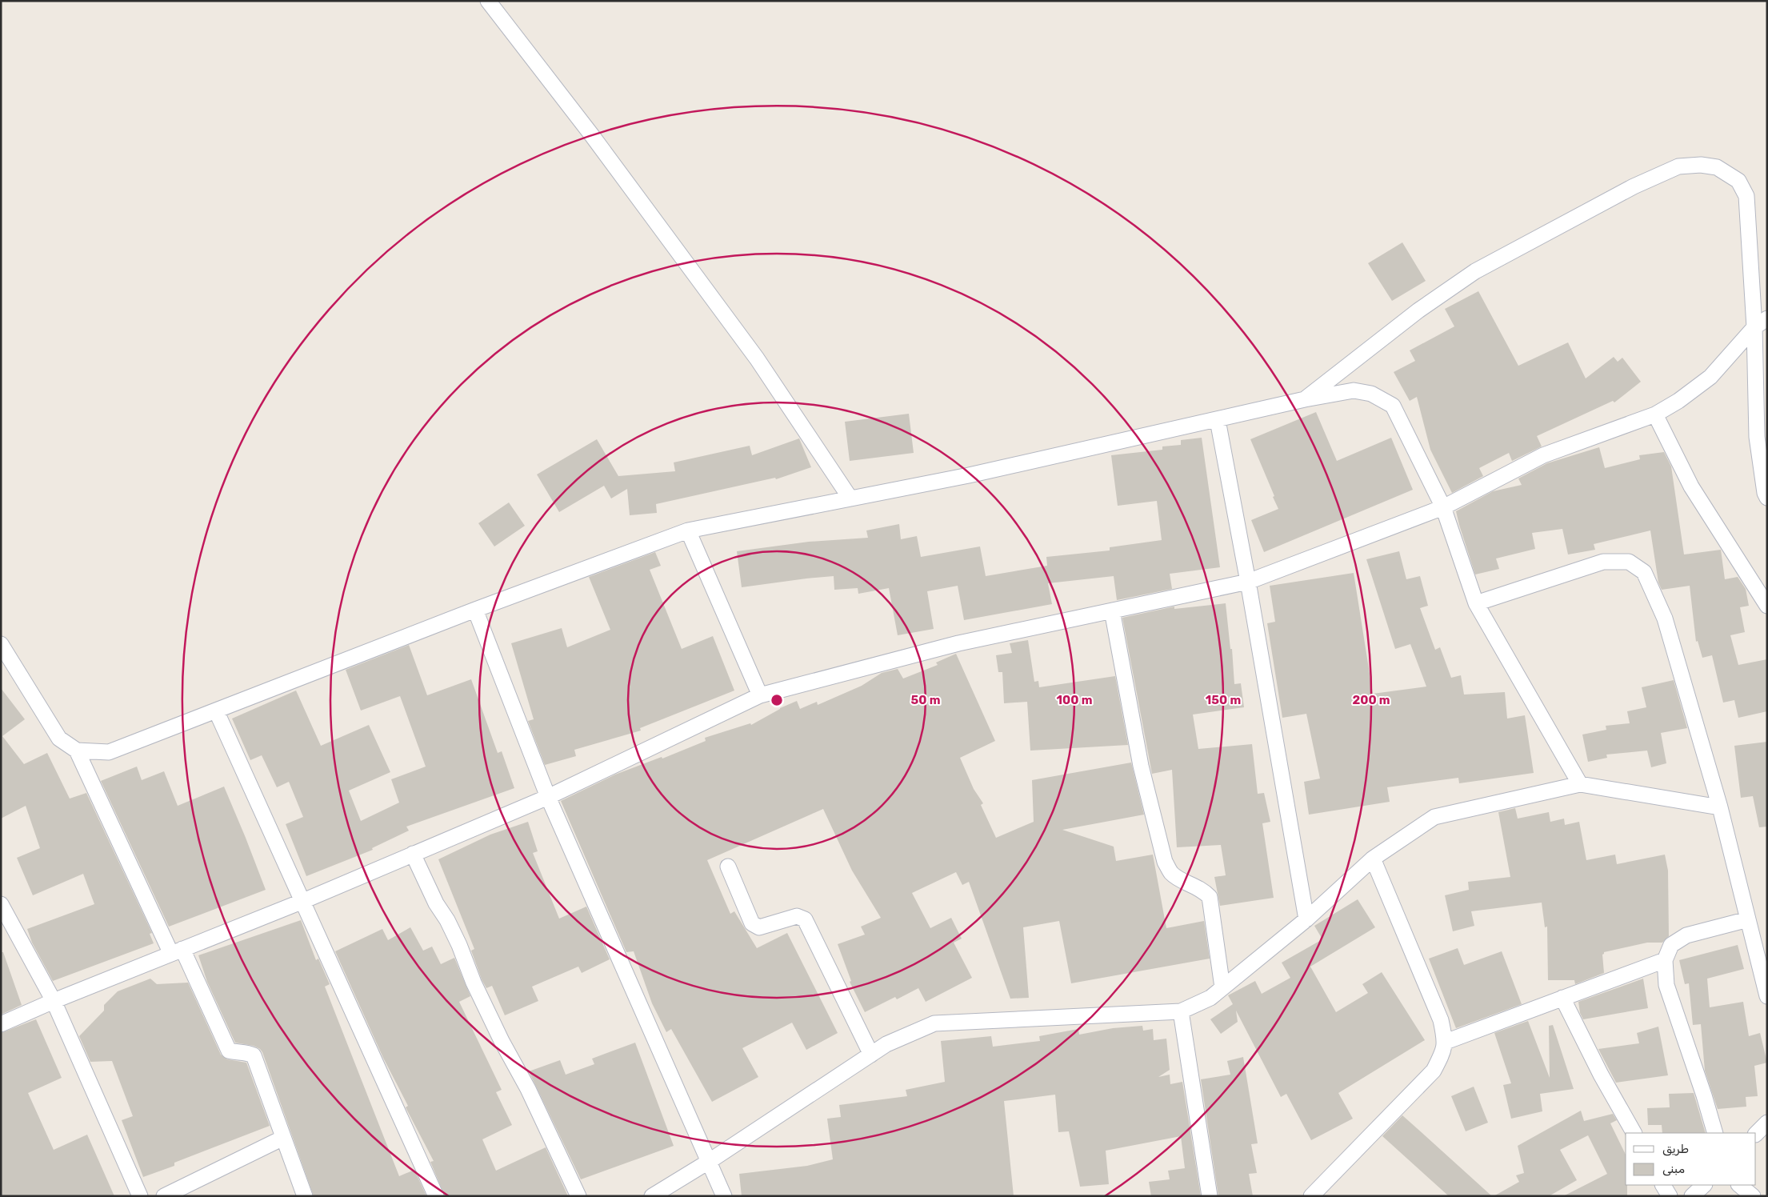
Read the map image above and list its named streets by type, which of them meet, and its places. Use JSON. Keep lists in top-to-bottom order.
{
  "legend": ["طريق", "مبنى"],
  "rings": [
    "50 m",
    "100 m",
    "150 m",
    "200 m"
  ]
}
